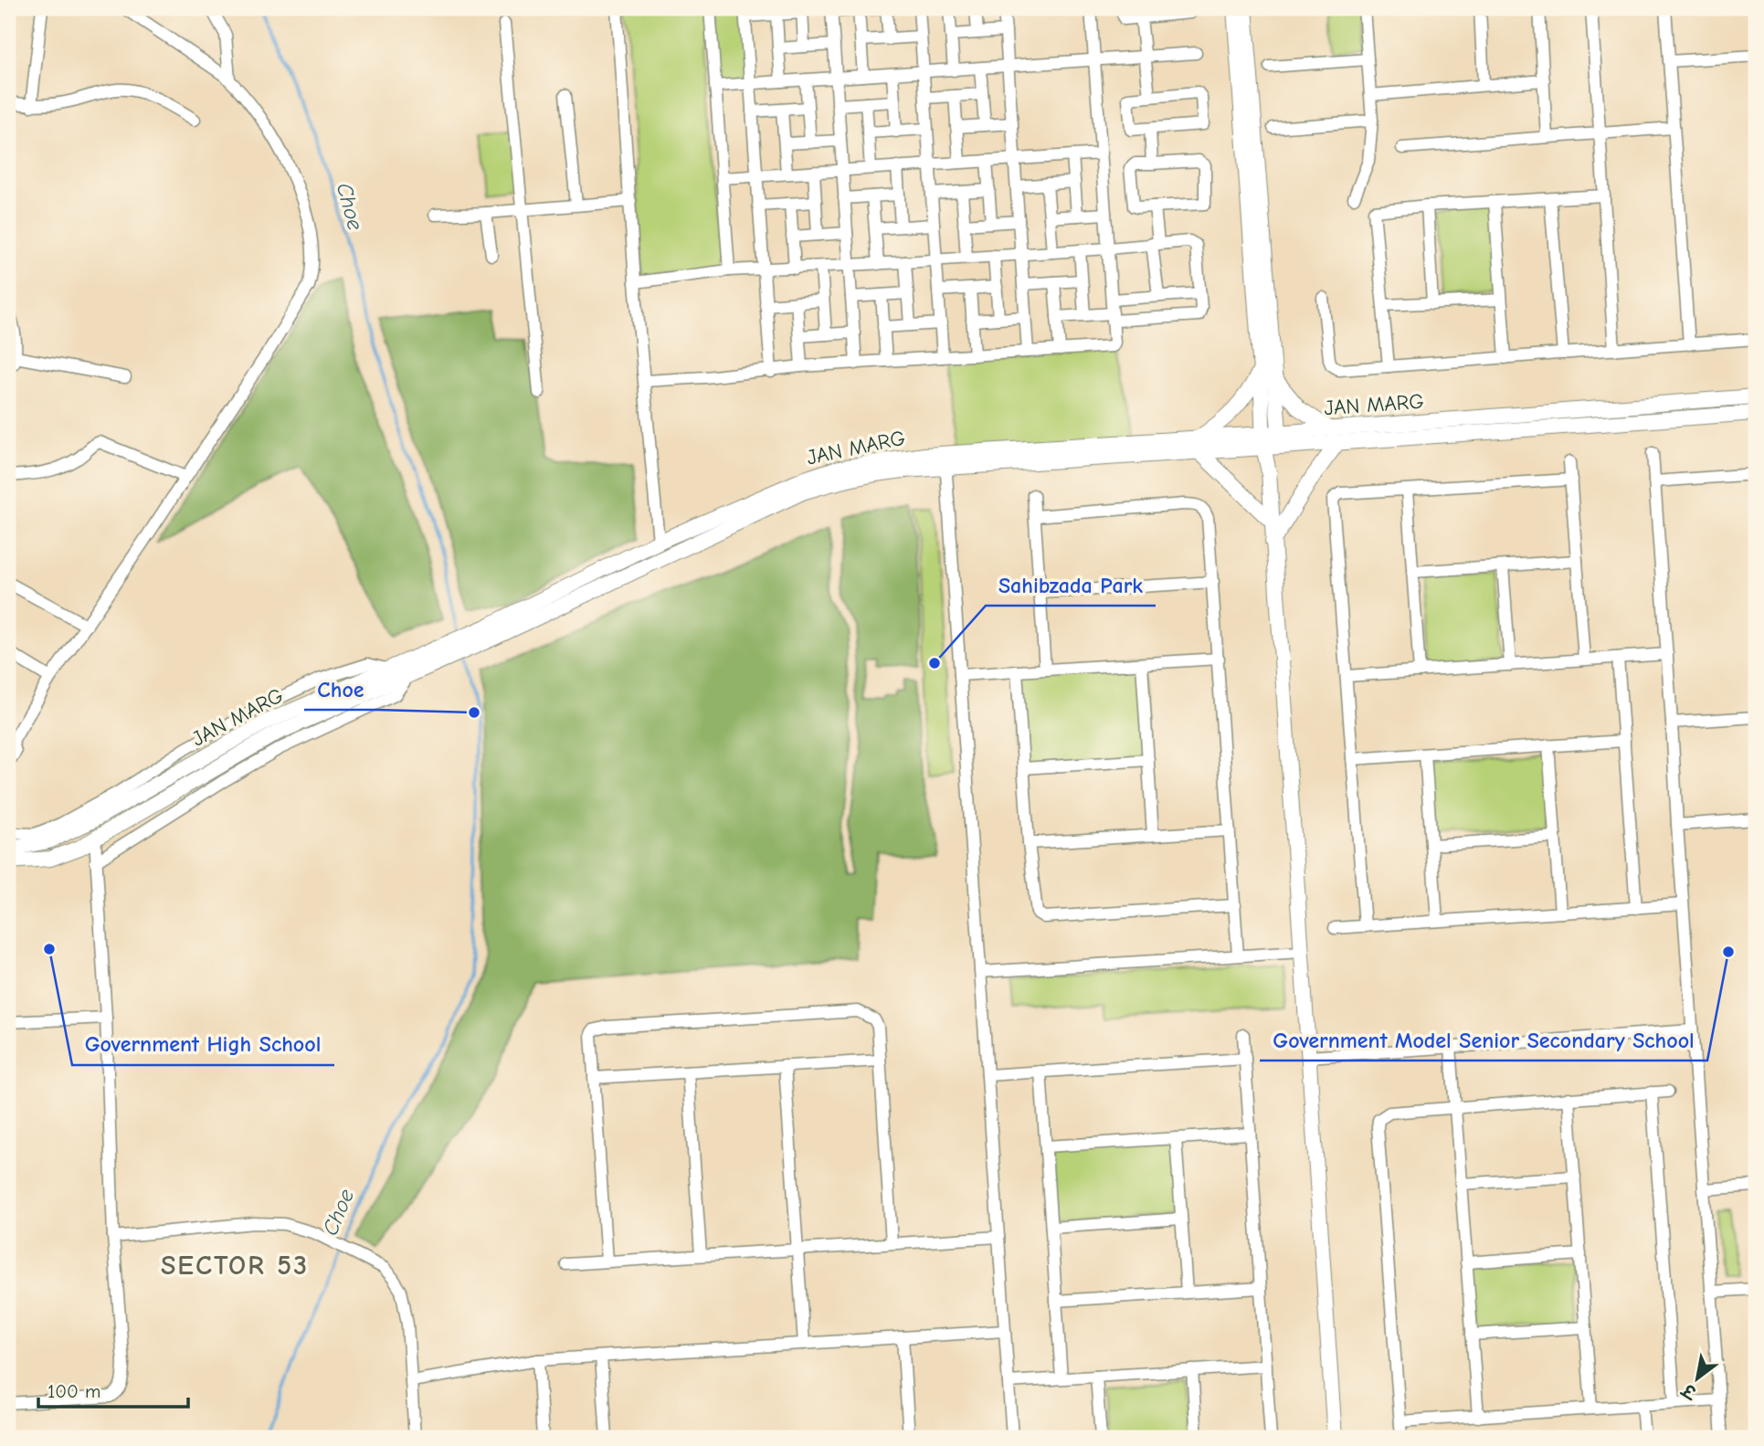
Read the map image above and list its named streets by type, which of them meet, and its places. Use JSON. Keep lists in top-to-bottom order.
{
  "streets": {
    "main road": ["JAN MARG"]
  },
  "districts": ["SECTOR 53"],
  "water": ["Choe"],
  "places": [
    "Sahibzada Park",
    "Choe",
    "Government High School",
    "Government Model Senior Secondary School"
  ],
  "scale_bar": "100 m",
  "north": "bottom left"
}
